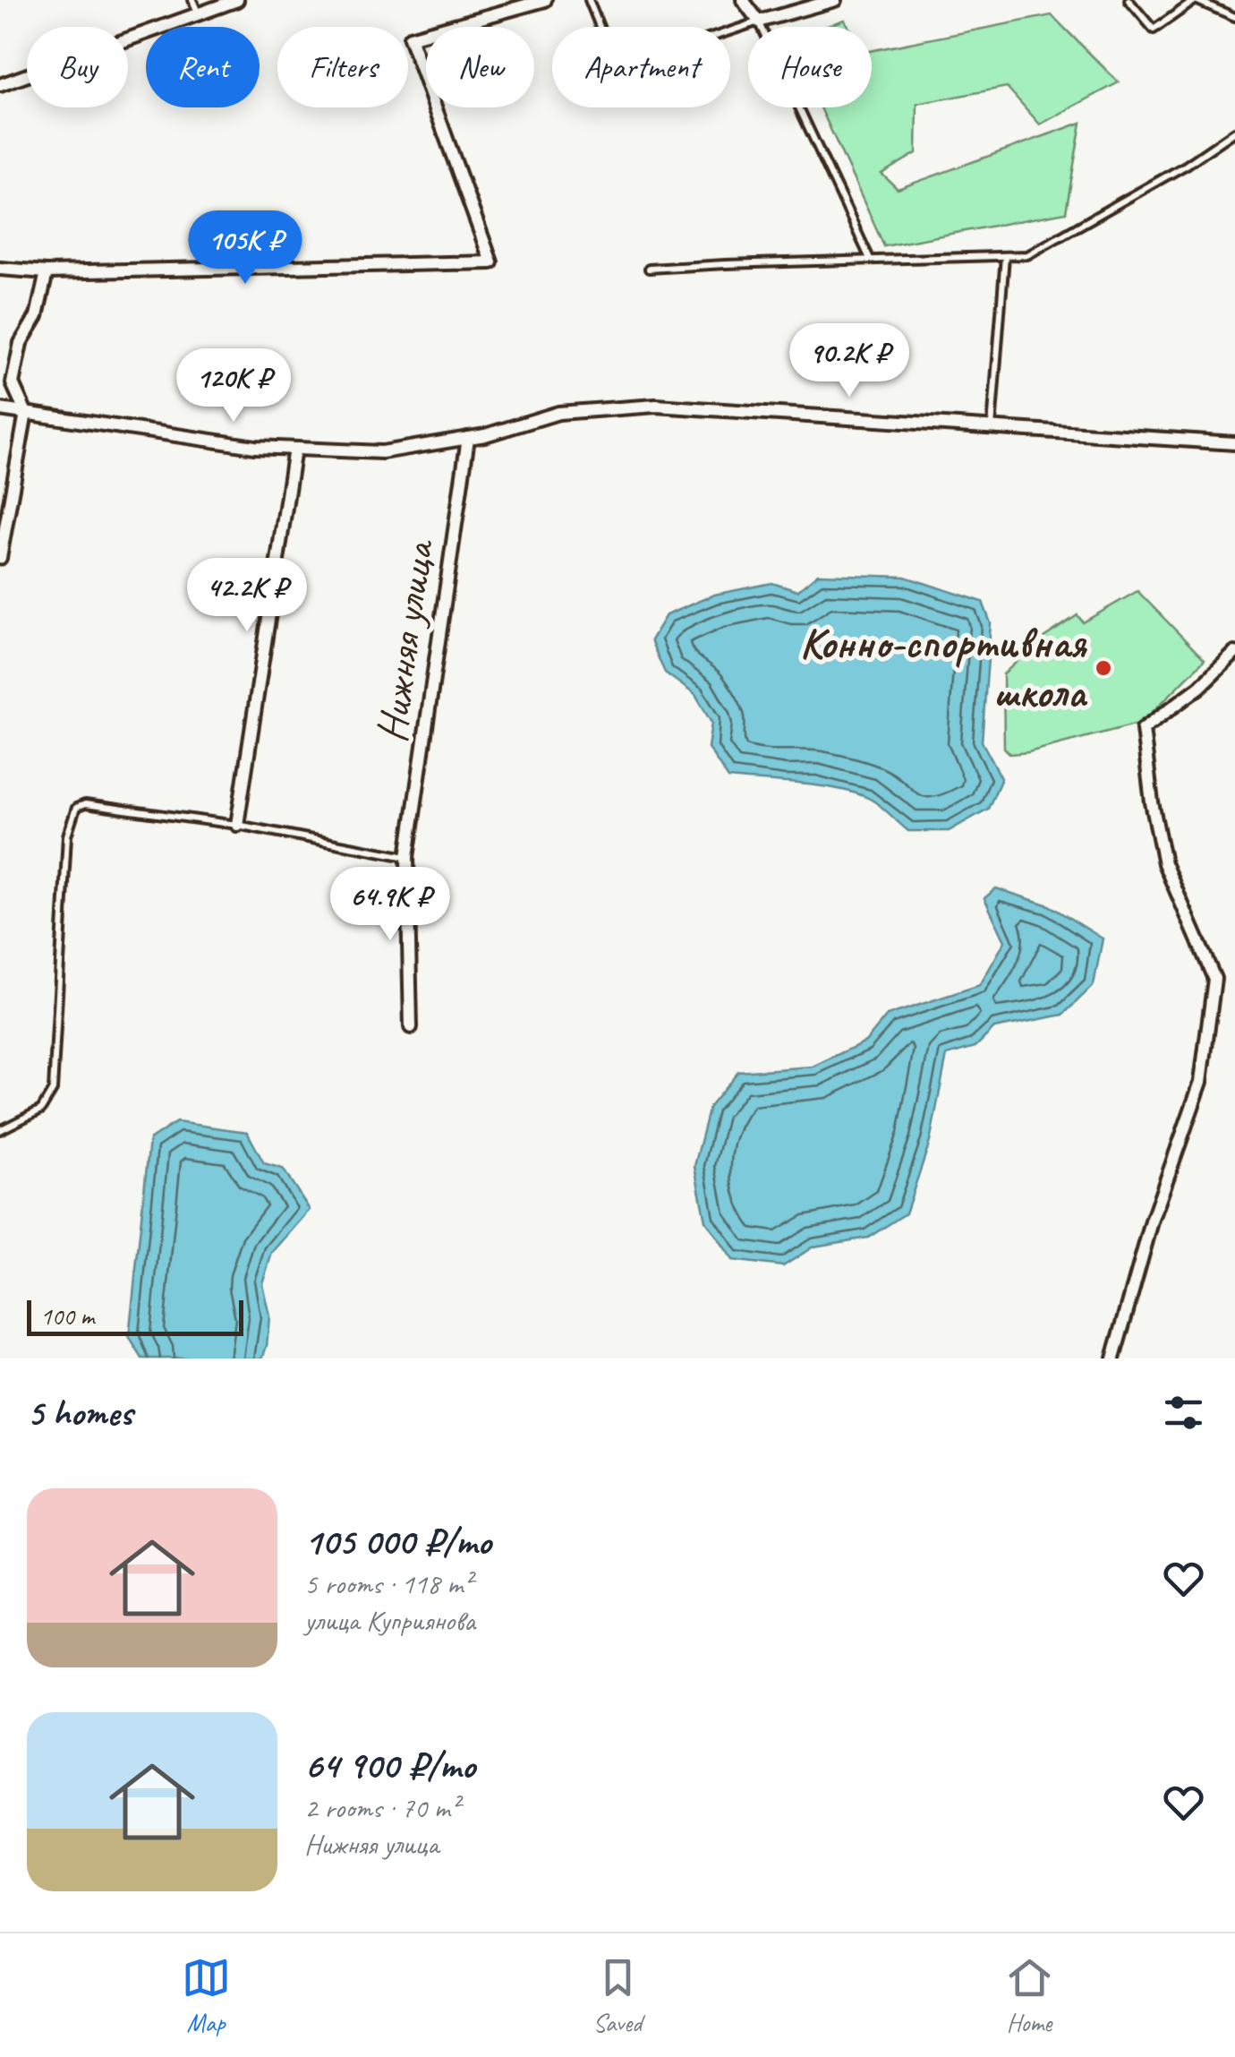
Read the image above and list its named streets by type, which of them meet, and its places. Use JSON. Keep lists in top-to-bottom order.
{
  "streets": {
    "street": ["Нижняя улица"]
  },
  "places": ["Конно-спортивная школа"],
  "scale_bar": "100 m",
  "page": {
    "chip": [
      "Buy",
      "Rent",
      "Filters",
      "New",
      "Apartment",
      "House"
    ],
    "price": [
      "105K ₽",
      "90.2K ₽",
      "120K ₽",
      "42.2K ₽",
      "64.9K ₽"
    ],
    "scale": "100 m",
    "heading": "5 homes",
    "list": [
      {
        "name": "105 000 ₽/mo",
        "note": "5 rooms · 118 m² · улица Куприянова"
      },
      {
        "name": "64 900 ₽/mo",
        "note": "2 rooms · 70 m² · Нижняя улица"
      }
    ],
    "tabs": ["Map", "Saved", "Home"]
  }
}
